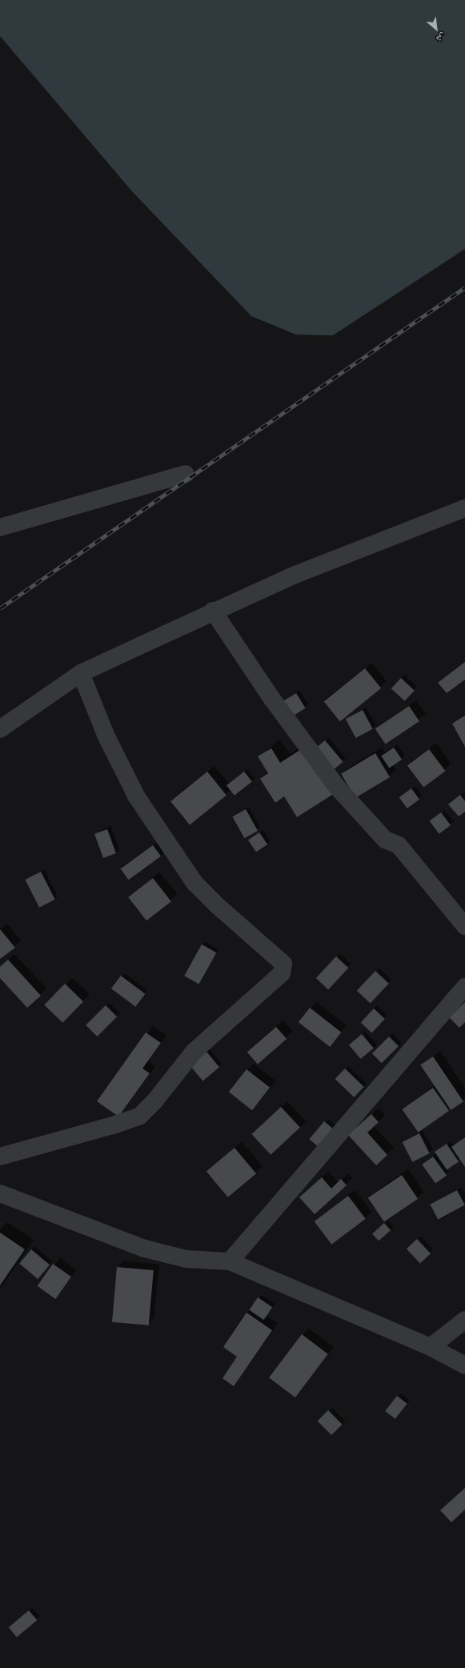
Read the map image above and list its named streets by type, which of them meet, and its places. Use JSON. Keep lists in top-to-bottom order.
{
  "north": "bottom right"
}
